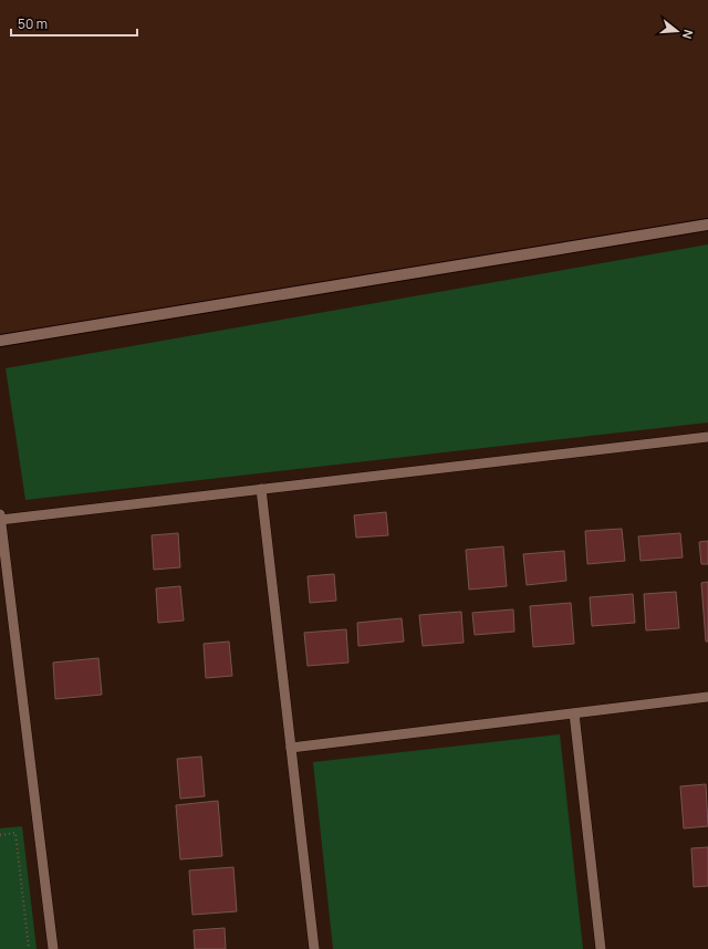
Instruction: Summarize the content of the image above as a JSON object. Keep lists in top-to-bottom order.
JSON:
{
  "scale_bar": "50 m",
  "north": "right"
}
